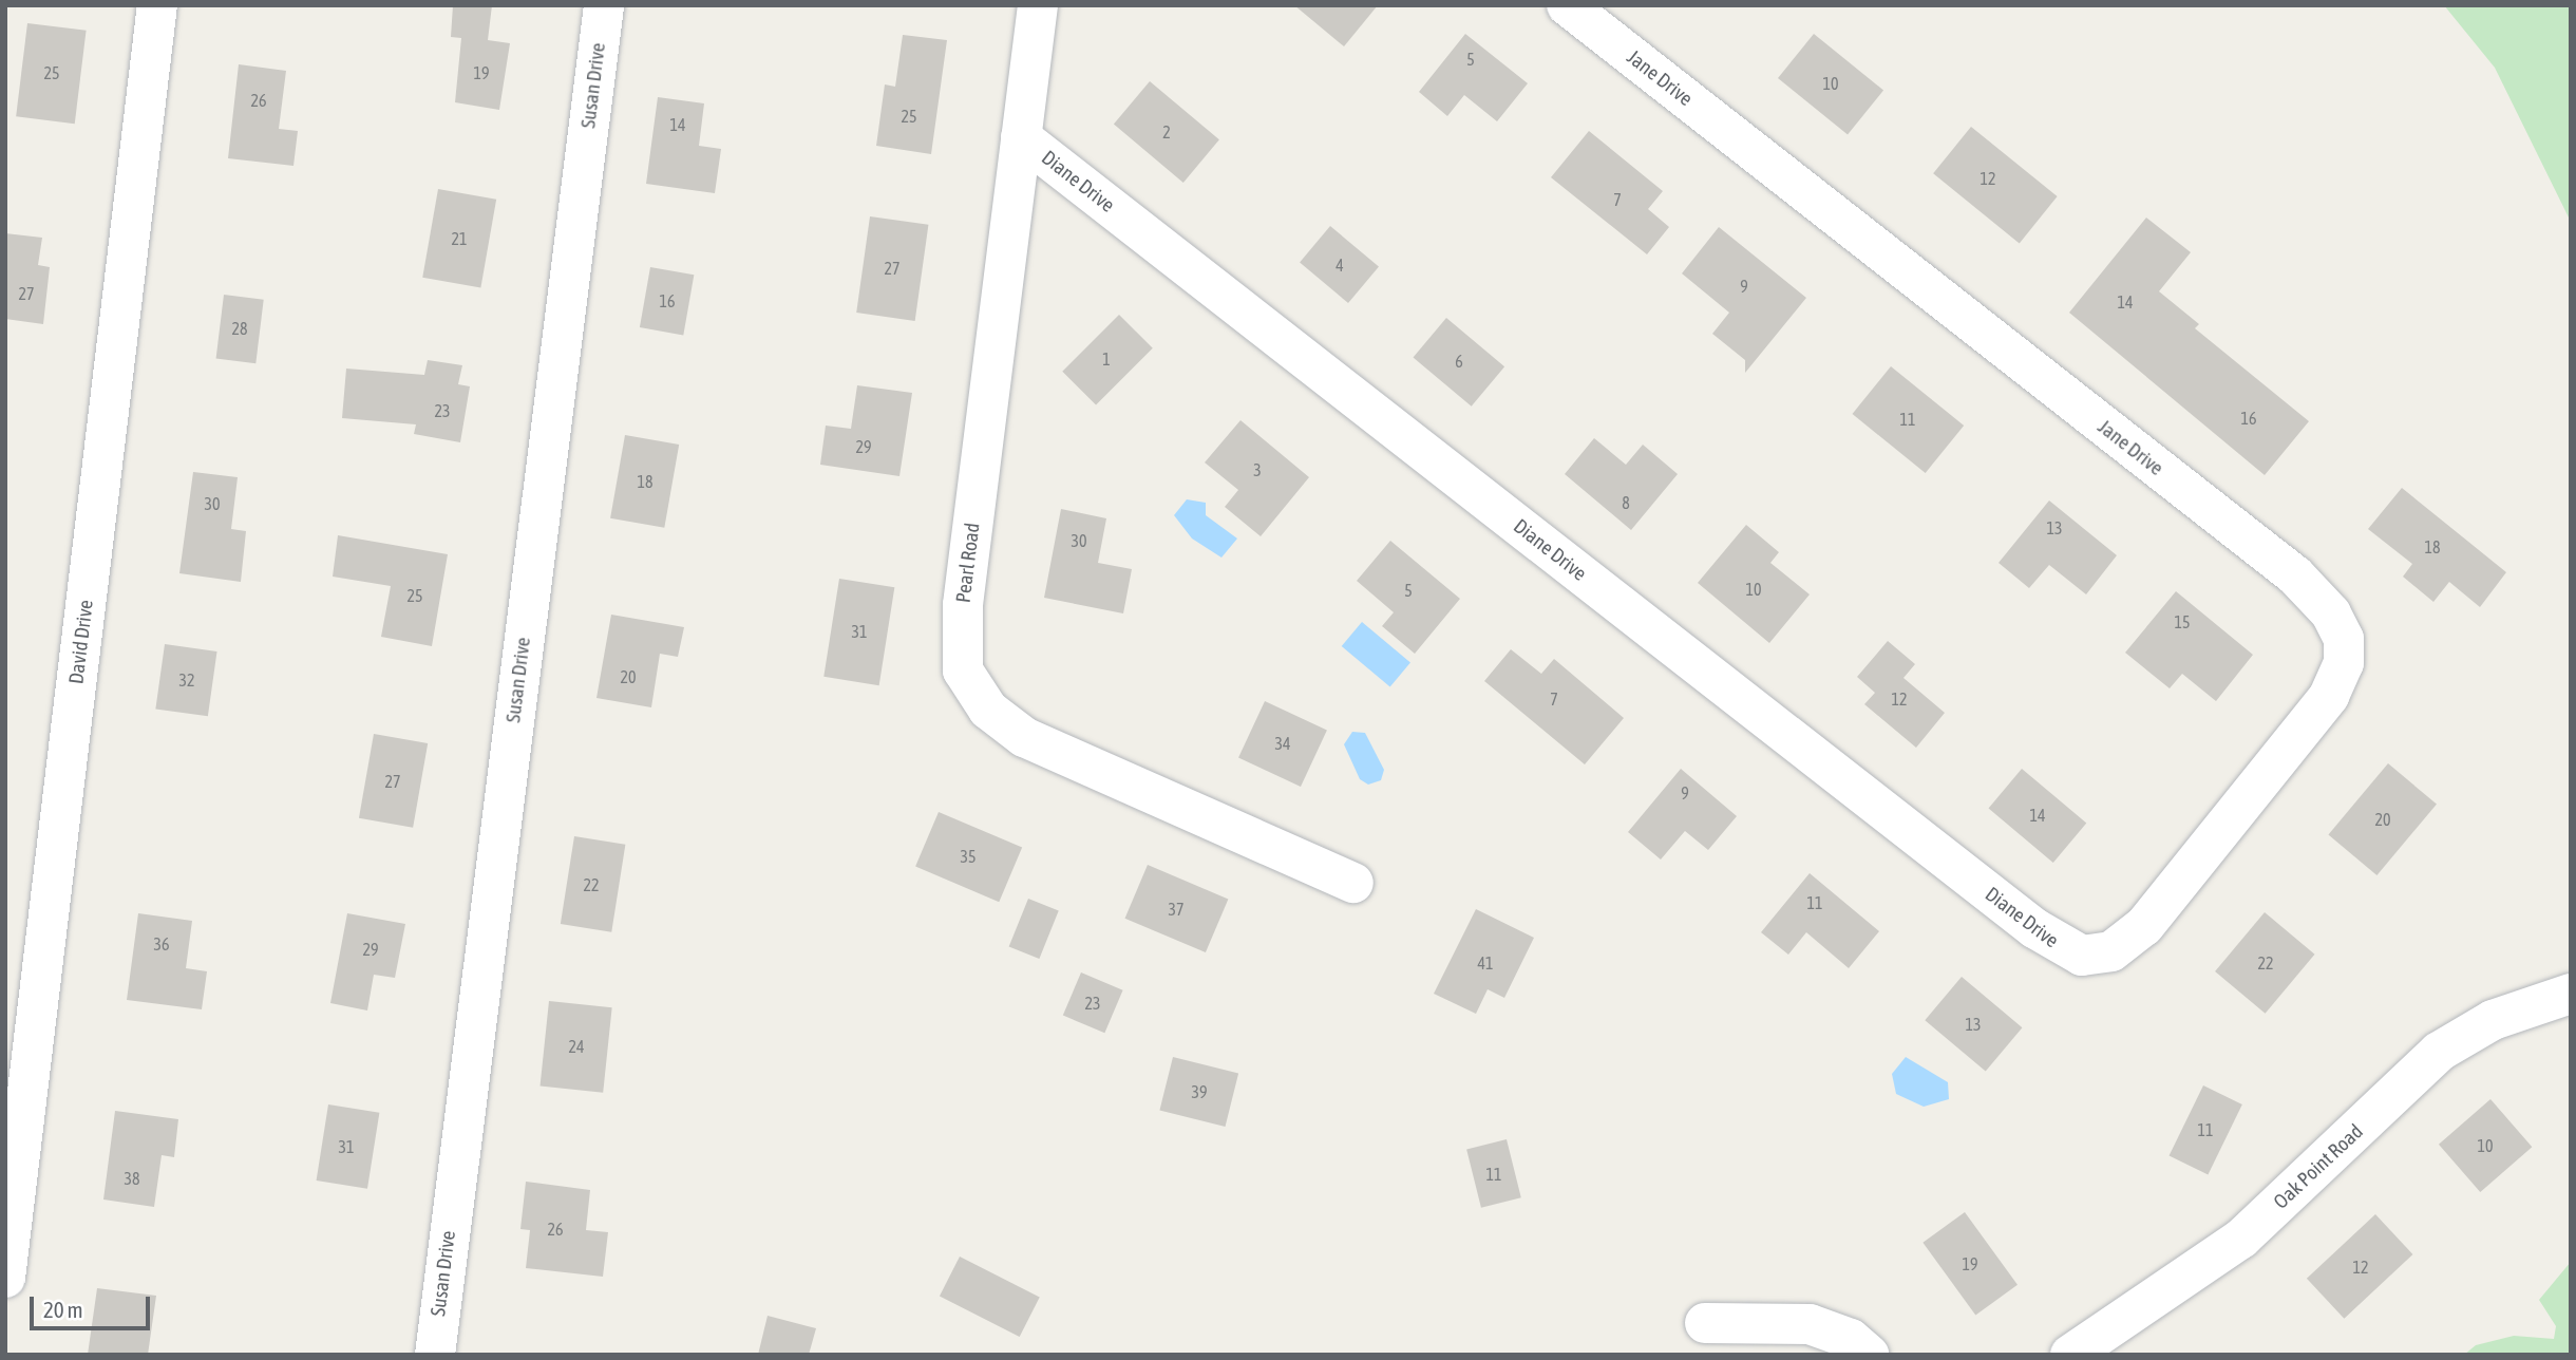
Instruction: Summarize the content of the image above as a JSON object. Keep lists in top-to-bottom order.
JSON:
{
  "streets": {
    "street": [
      "Jane Drive",
      "Susan Drive",
      "Diane Drive",
      "Pearl Road",
      "David Drive",
      "Oak Point Road"
    ]
  },
  "crossings": [
    ["Jane Drive", "Diane Drive"],
    ["Diane Drive", "Pearl Road"]
  ],
  "house_numbers": [
    "5",
    "25",
    "19",
    "10",
    "26",
    "25",
    "14",
    "2",
    "12",
    "7",
    "21",
    "4",
    "27",
    "9",
    "27",
    "16",
    "14",
    "28",
    "1",
    "6",
    "23",
    "16",
    "11",
    "29",
    "3",
    "18",
    "8",
    "30",
    "13",
    "30",
    "18",
    "10",
    "5",
    "25",
    "15",
    "31",
    "20",
    "32",
    "7",
    "12",
    "34",
    "27",
    "9",
    "14",
    "20",
    "35",
    "22",
    "11",
    "37",
    "36",
    "29",
    "41",
    "22",
    "23",
    "13",
    "24",
    "39",
    "11",
    "10",
    "31",
    "11",
    "38",
    "26",
    "19",
    "12"
  ],
  "scale_bar": "20 m"
}
